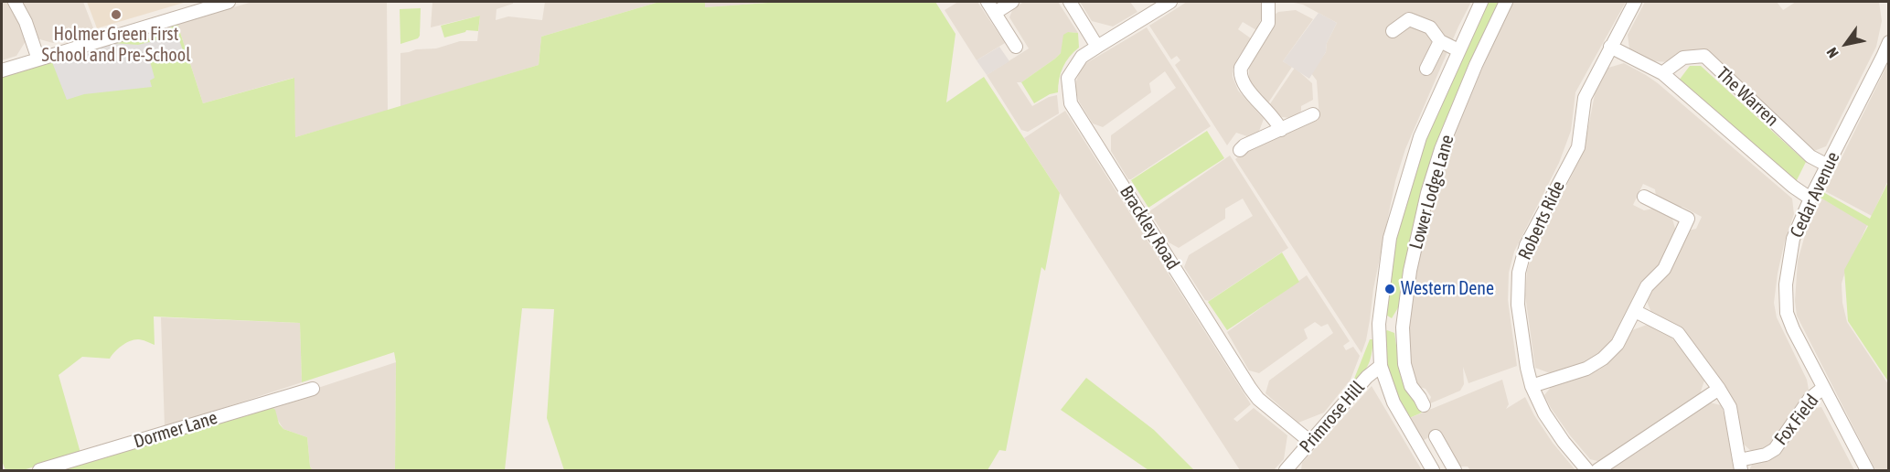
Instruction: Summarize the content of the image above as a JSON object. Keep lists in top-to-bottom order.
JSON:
{
  "streets": {
    "street": [
      "The Warren",
      "Lower Lodge Lane",
      "Cedar Avenue",
      "Roberts Ride",
      "Brackley Road",
      "Primrose Hill",
      "Fox Field",
      "Dormer Lane"
    ]
  },
  "crossings": [
    ["The Warren", "Cedar Avenue"],
    ["The Warren", "Roberts Ride"],
    ["Cedar Avenue", "Fox Field"],
    ["Brackley Road", "Primrose Hill"]
  ],
  "places": ["Holmer Green First School and Pre-School", "Western Dene"],
  "north": "bottom left"
}
